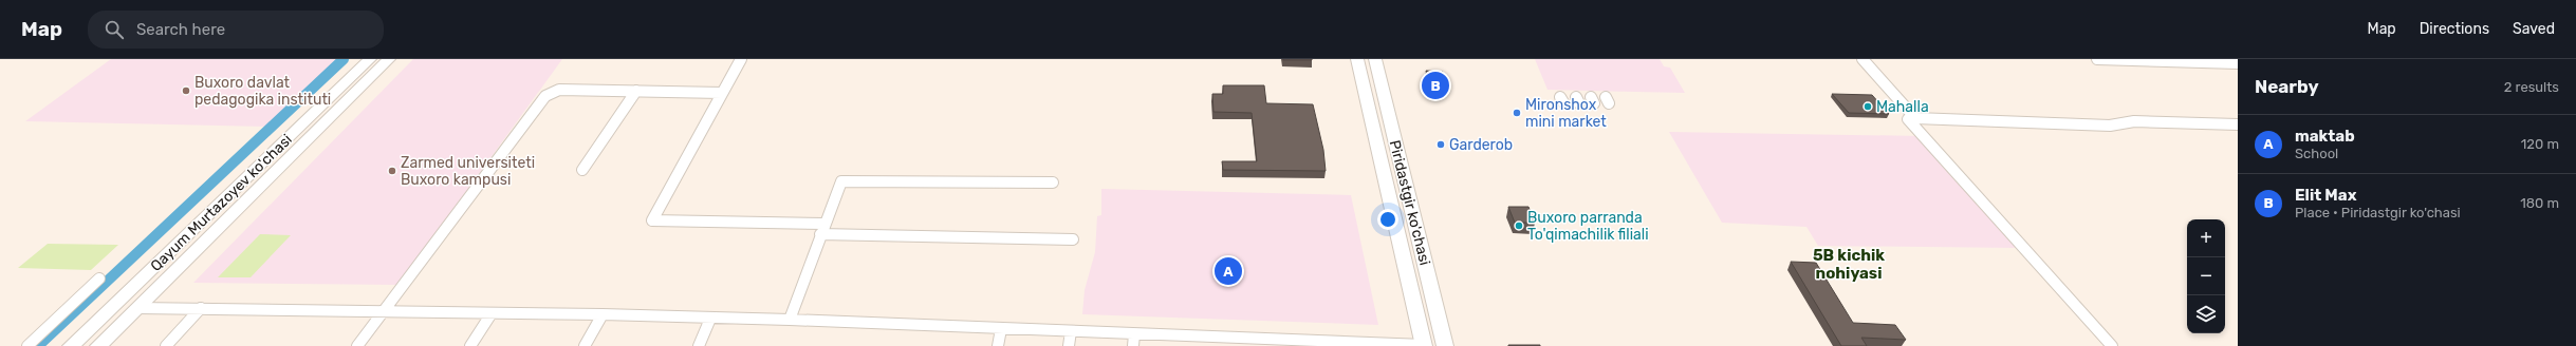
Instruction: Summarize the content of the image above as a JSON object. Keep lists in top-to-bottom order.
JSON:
{
  "streets": {
    "street": ["Qayum Murtazoyev ko'chasi", "Piridastgir ko'chasi"]
  },
  "districts": ["5B kichik nohiyasi"],
  "places": [
    "Buxoro davlat pedagogika instituti",
    "Mahalla",
    "Mironshox mini market",
    "Garderob",
    "Zarmed universiteti Buxoro kampusi",
    "Buxoro parranda To'qimachilik filiali"
  ],
  "page": {
    "header": "Map",
    "search": "Search here",
    "nav": ["Map", "Directions", "Saved"],
    "heading": ["Nearby", "2 results"],
    "pins": ["B", "A"],
    "list": [
      {
        "mark": "A",
        "name": "maktab",
        "note": "School",
        "value": "120 m"
      },
      {
        "mark": "B",
        "name": "Elit Max",
        "note": "Place · Piridastgir ko'chasi",
        "value": "180 m"
      }
    ],
    "map_buttons": ["+", "−"]
  }
}
